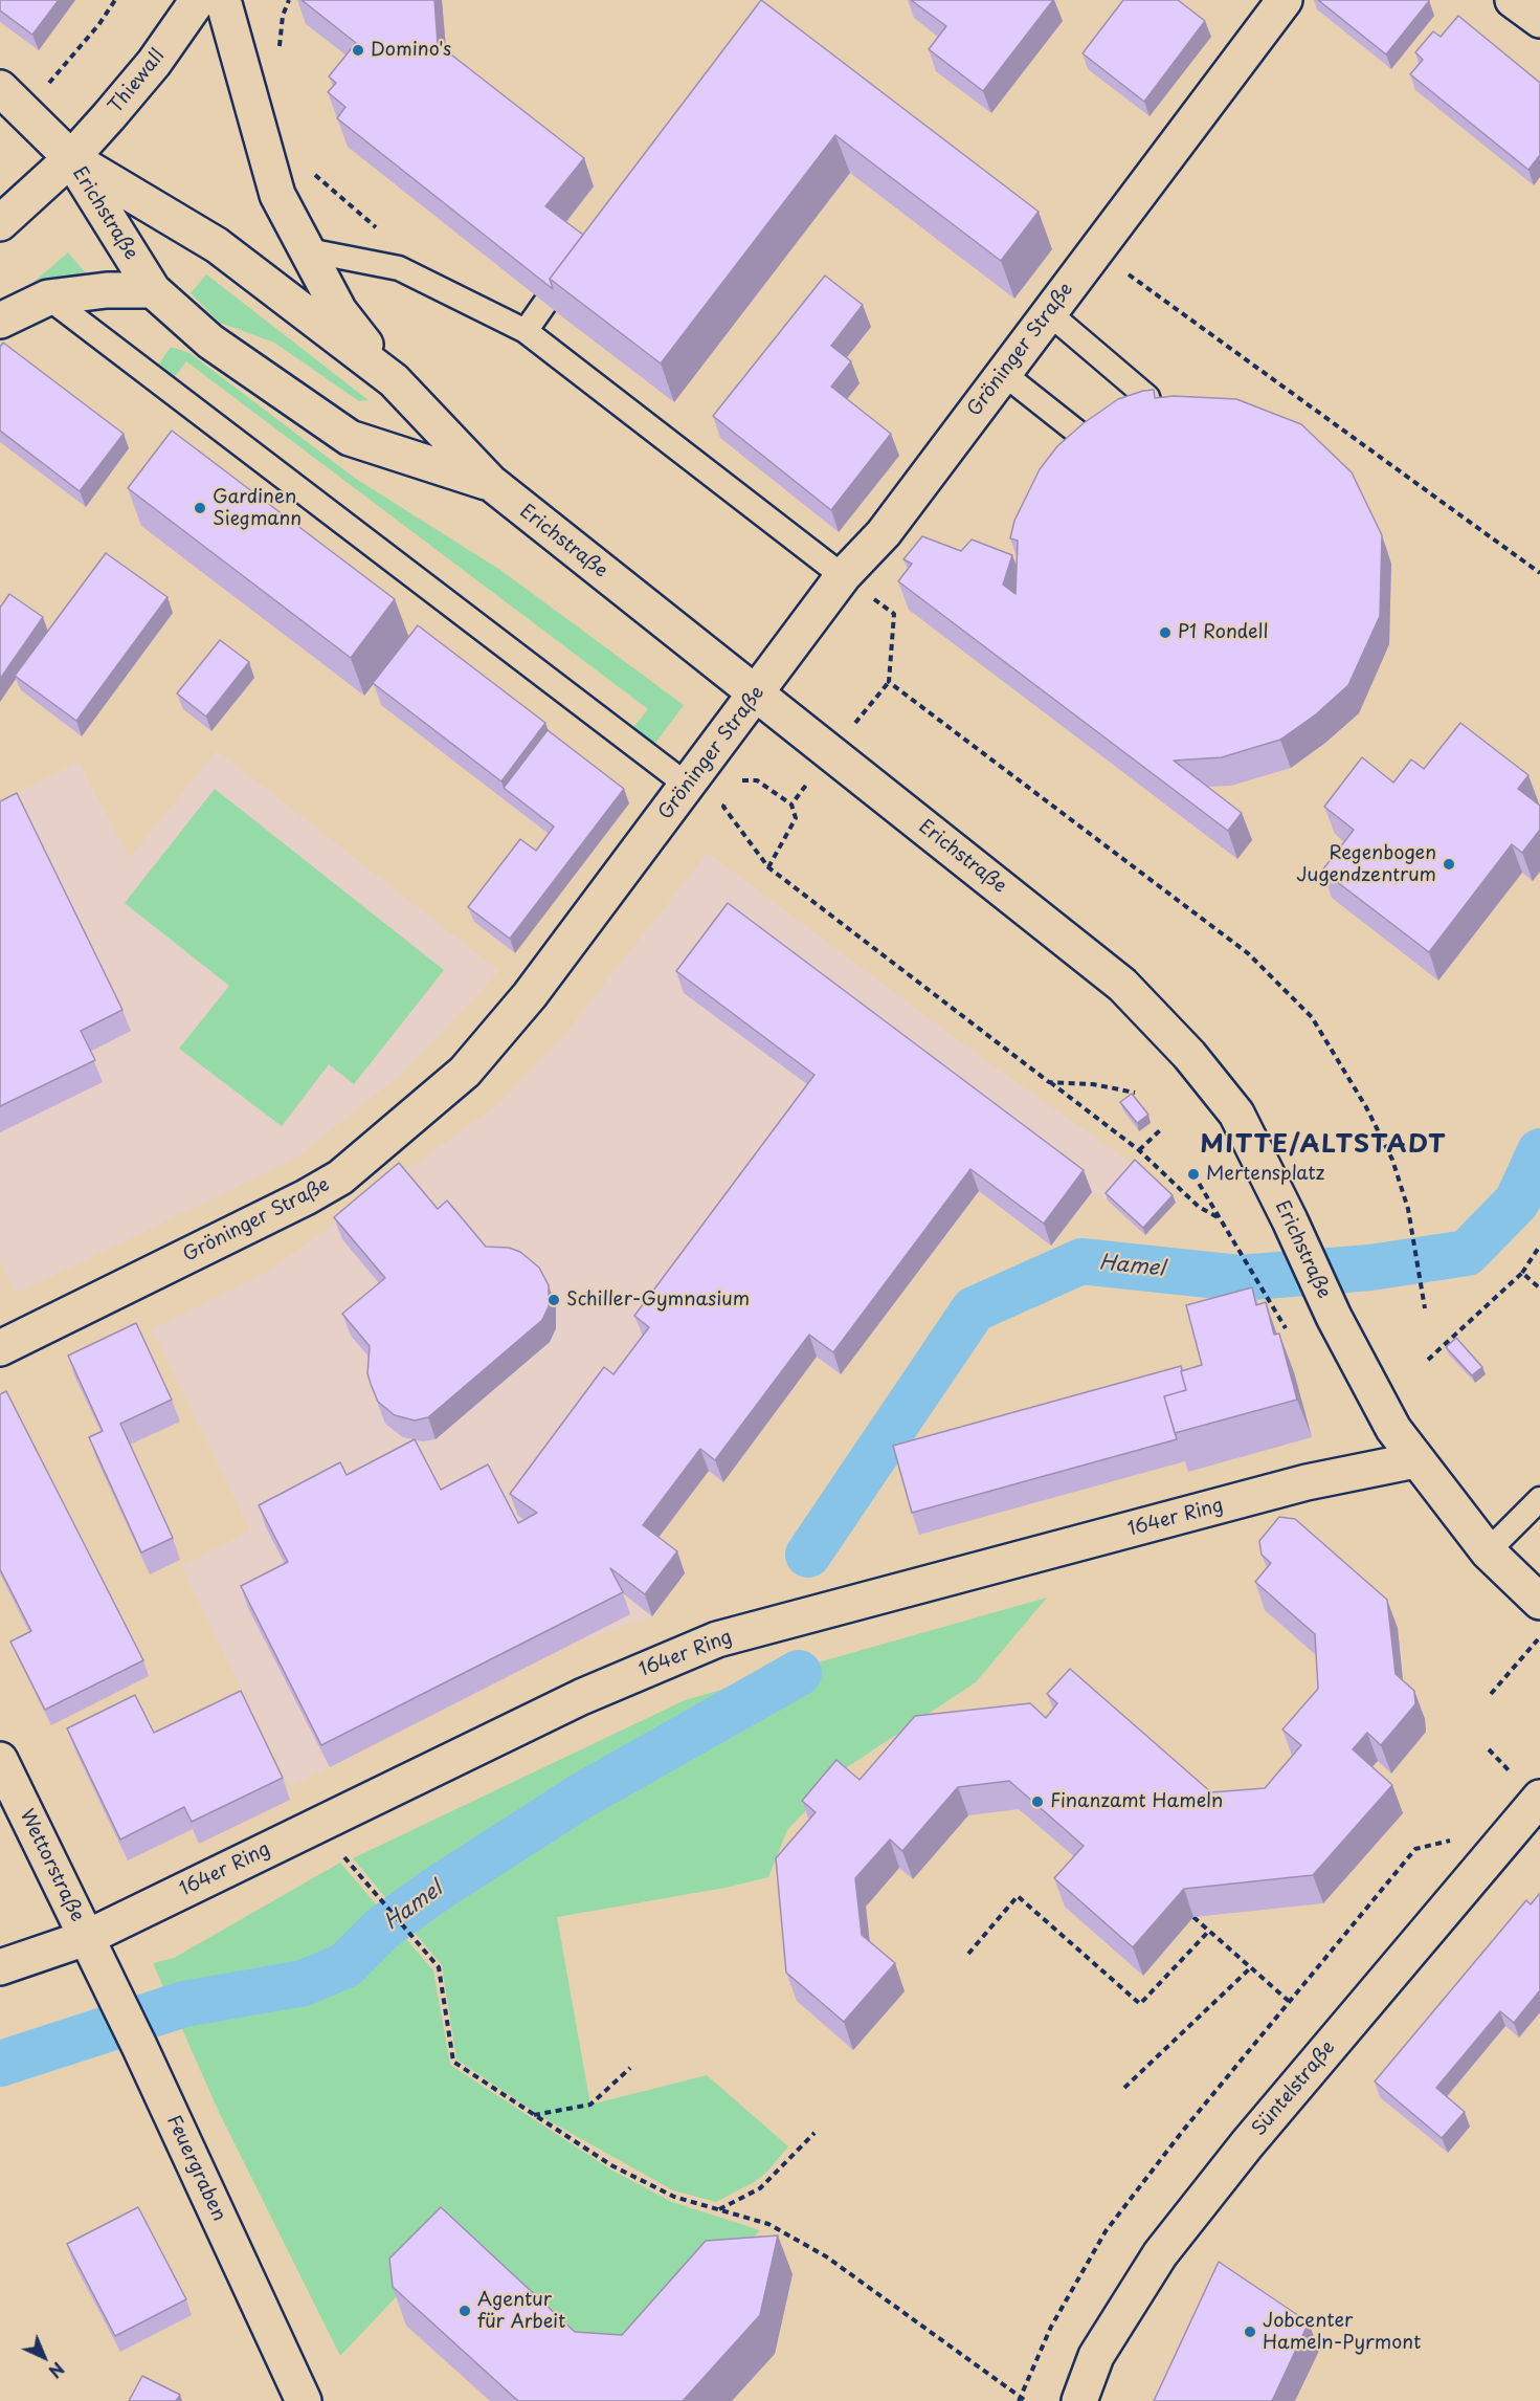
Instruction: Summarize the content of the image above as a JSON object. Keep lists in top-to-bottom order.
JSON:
{
  "streets": {
    "main road": [
      "Thiewall",
      "Erichstraße",
      "Gröninger Straße",
      "164er Ring",
      "Wettorstraße",
      "Süntelstraße",
      "Feuergraben"
    ]
  },
  "crossings": [
    ["Thiewall", "Erichstraße"],
    ["Erichstraße", "Gröninger Straße"],
    ["Erichstraße", "164er Ring"],
    ["164er Ring", "Wettorstraße"],
    ["164er Ring", "Feuergraben"],
    ["Wettorstraße", "Feuergraben"]
  ],
  "districts": ["MITTE/ALTSTADT"],
  "water": ["Hamel"],
  "places": [
    "Domino's",
    "Gardinen Siegmann",
    "P1 Rondell",
    "Regenbogen Jugendzentrum",
    "Mertensplatz",
    "Schiller-Gymnasium",
    "Finanzamt Hameln",
    "Agentur für Arbeit",
    "Jobcenter Hameln-Pyrmont"
  ],
  "north": "bottom right"
}
